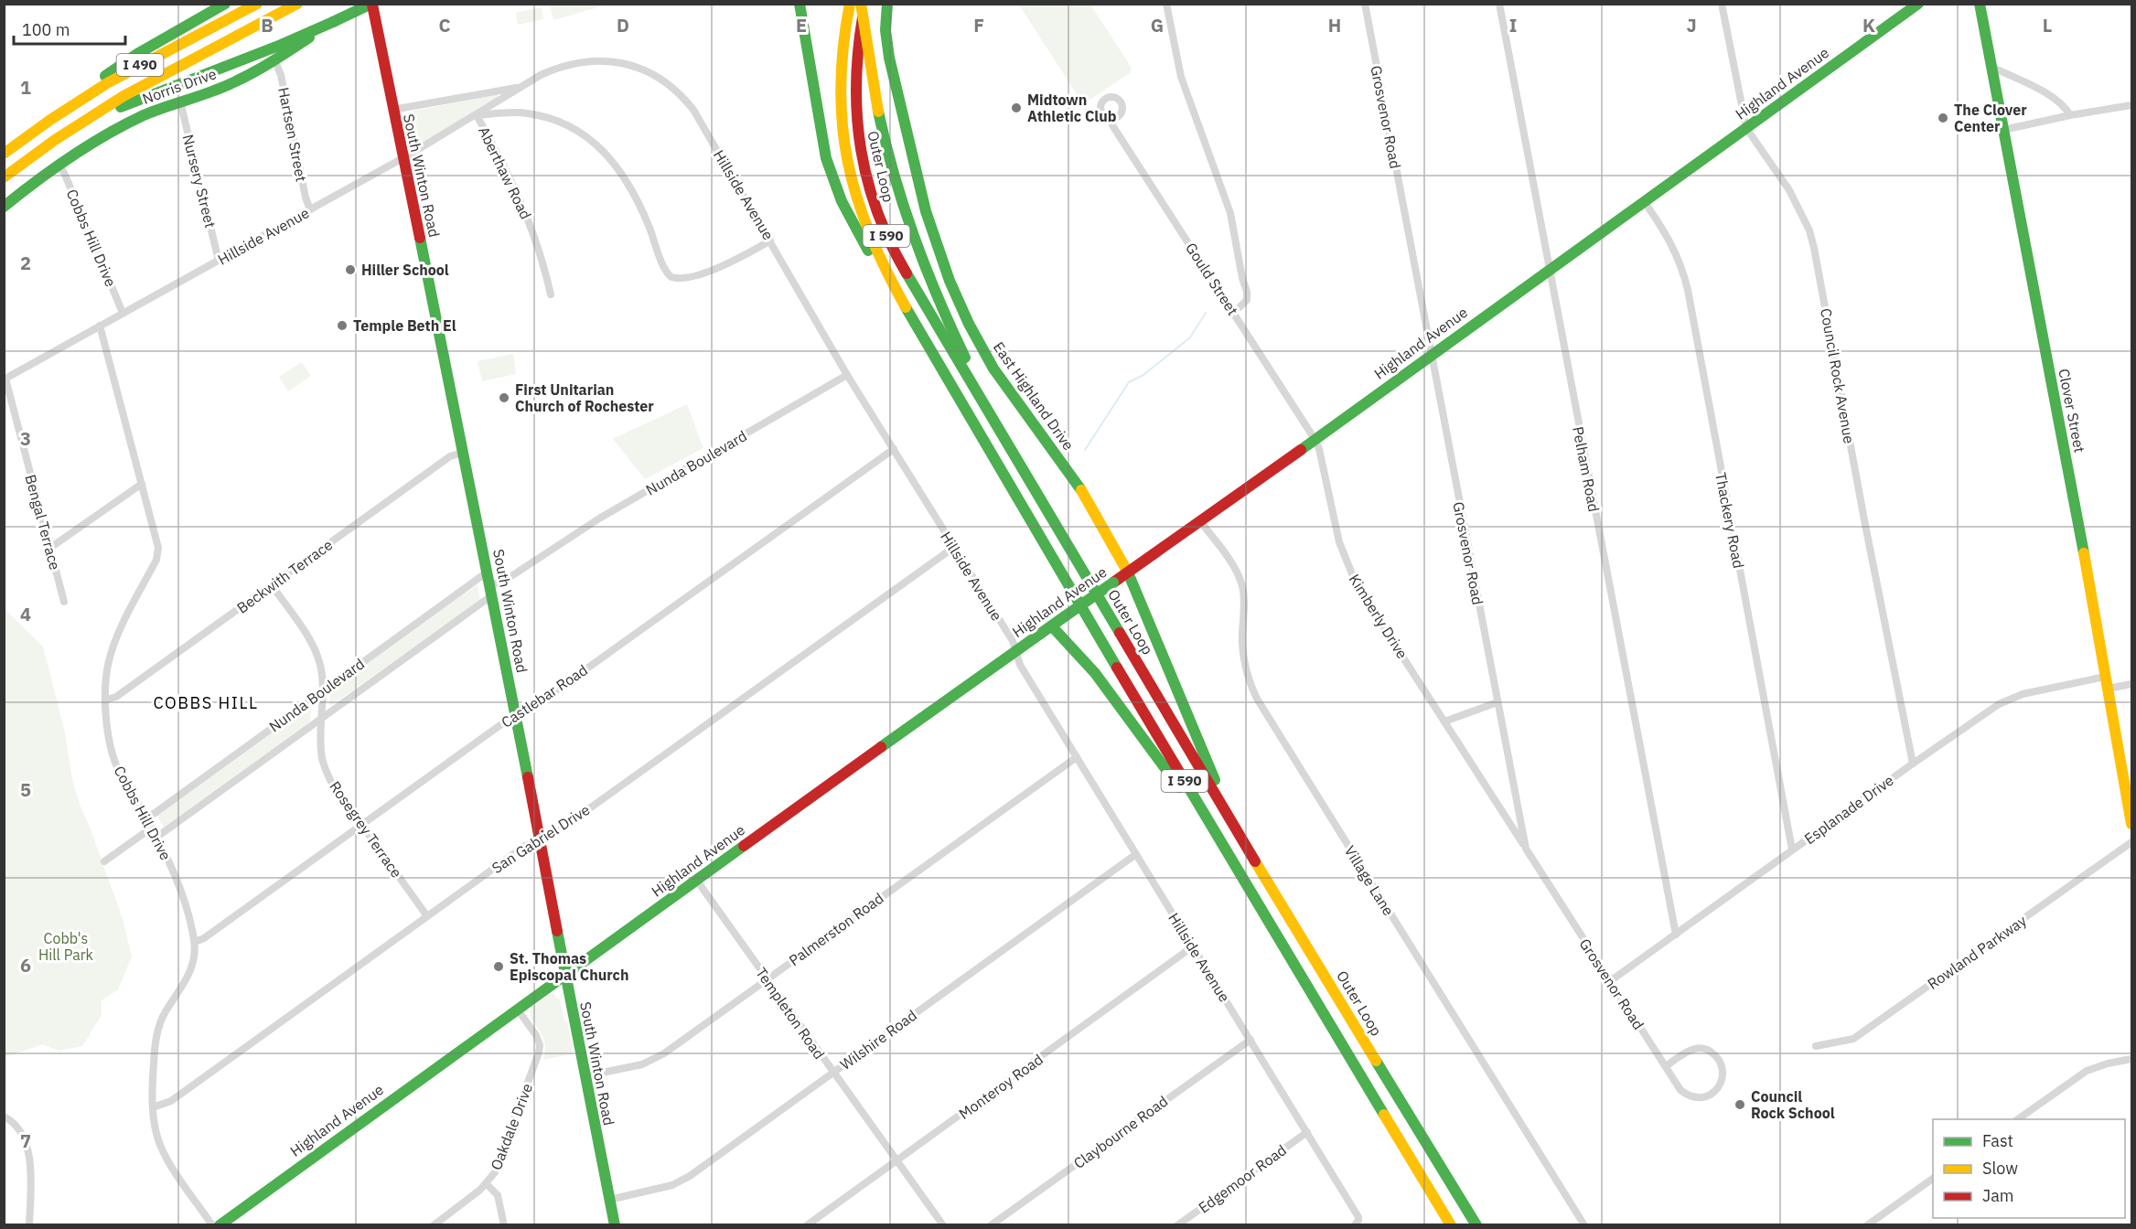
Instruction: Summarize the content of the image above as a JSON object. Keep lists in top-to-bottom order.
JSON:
{
  "streets": {
    "main road": [
      "I 490",
      "Highland Avenue",
      "Norris Drive",
      "Outer Loop",
      "South Winton Road",
      "I 590",
      "East Highland Drive",
      "Clover Street"
    ],
    "street": [
      "Grosvenor Road",
      "Hartsen Street",
      "Aberthaw Road",
      "Nursery Street",
      "Hillside Avenue",
      "Cobbs Hill Drive",
      "Gould Street",
      "Council Rock Avenue",
      "Nunda Boulevard",
      "Pelham Road",
      "Thackery Road",
      "Bengal Terrace",
      "Beckwith Terrace",
      "Kimberly Drive",
      "Castlebar Road",
      "Esplanade Drive",
      "Rosegrey Terrace",
      "San Gabriel Drive",
      "Village Lane",
      "Palmerston Road",
      "Rowland Parkway",
      "Templeton Road",
      "Wilshire Road",
      "Monteroy Road",
      "Oakdale Drive",
      "Claybourne Road",
      "Edgemoor Road"
    ]
  },
  "crossings": [
    ["Highland Avenue", "Grosvenor Road"],
    ["Highland Avenue", "South Winton Road"],
    ["Highland Avenue", "Hillside Avenue"],
    ["Highland Avenue", "Gould Street"],
    ["Highland Avenue", "Council Rock Avenue"],
    ["Highland Avenue", "East Highland Drive"],
    ["Highland Avenue", "Pelham Road"],
    ["Highland Avenue", "Thackery Road"],
    ["Highland Avenue", "Kimberly Drive"],
    ["Highland Avenue", "Village Lane"],
    ["Highland Avenue", "Templeton Road"],
    ["Highland Avenue", "Oakdale Drive"],
    ["Norris Drive", "Hartsen Street"],
    ["Norris Drive", "South Winton Road"],
    ["Norris Drive", "Nursery Street"],
    ["Norris Drive", "Cobbs Hill Drive"],
    ["Grosvenor Road", "Kimberly Drive"],
    ["Grosvenor Road", "Esplanade Drive"],
    ["Hartsen Street", "Hillside Avenue"],
    ["Outer Loop", "East Highland Drive"],
    ["Aberthaw Road", "Hillside Avenue"],
    ["South Winton Road", "Hillside Avenue"],
    ["South Winton Road", "Nunda Boulevard"],
    ["South Winton Road", "Beckwith Terrace"],
    ["South Winton Road", "Castlebar Road"],
    ["South Winton Road", "San Gabriel Drive"],
    ["South Winton Road", "Palmerston Road"],
    ["South Winton Road", "Wilshire Road"],
    ["Nursery Street", "Hillside Avenue"],
    ["Hillside Avenue", "Cobbs Hill Drive"],
    ["Hillside Avenue", "Nunda Boulevard"],
    ["Hillside Avenue", "Bengal Terrace"],
    ["Hillside Avenue", "Castlebar Road"],
    ["Hillside Avenue", "San Gabriel Drive"],
    ["Hillside Avenue", "Palmerston Road"],
    ["Hillside Avenue", "Wilshire Road"],
    ["Hillside Avenue", "Monteroy Road"],
    ["Hillside Avenue", "Claybourne Road"],
    ["Hillside Avenue", "Edgemoor Road"],
    ["Cobbs Hill Drive", "Nunda Boulevard"],
    ["Cobbs Hill Drive", "Beckwith Terrace"],
    ["Cobbs Hill Drive", "Castlebar Road"],
    ["Cobbs Hill Drive", "San Gabriel Drive"],
    ["Gould Street", "Kimberly Drive"],
    ["Council Rock Avenue", "Esplanade Drive"],
    ["Clover Street", "Esplanade Drive"],
    ["Nunda Boulevard", "Rosegrey Terrace"],
    ["Pelham Road", "Esplanade Drive"],
    ["Thackery Road", "Esplanade Drive"],
    ["Beckwith Terrace", "Rosegrey Terrace"],
    ["Castlebar Road", "Rosegrey Terrace"],
    ["Rosegrey Terrace", "San Gabriel Drive"],
    ["Palmerston Road", "Templeton Road"],
    ["Templeton Road", "Wilshire Road"],
    ["Templeton Road", "Monteroy Road"]
  ],
  "districts": ["COBBS HILL"],
  "parks": ["Cobb's Hill Park"],
  "places": [
    "Midtown Athletic Club",
    "The Clover Center",
    "Hiller School",
    "Temple Beth El",
    "First Unitarian Church of Rochester",
    "St. Thomas Episcopal Church",
    "Council Rock School"
  ],
  "legend": ["Fast", "Slow", "Jam"],
  "scale_bar": "100 m",
  "grid": {
    "columns": [
      "B",
      "C",
      "D",
      "E",
      "F",
      "G",
      "H",
      "I",
      "J",
      "K",
      "L"
    ],
    "rows": [
      "1",
      "2",
      "3",
      "4",
      "5",
      "6",
      "7"
    ]
  }
}
